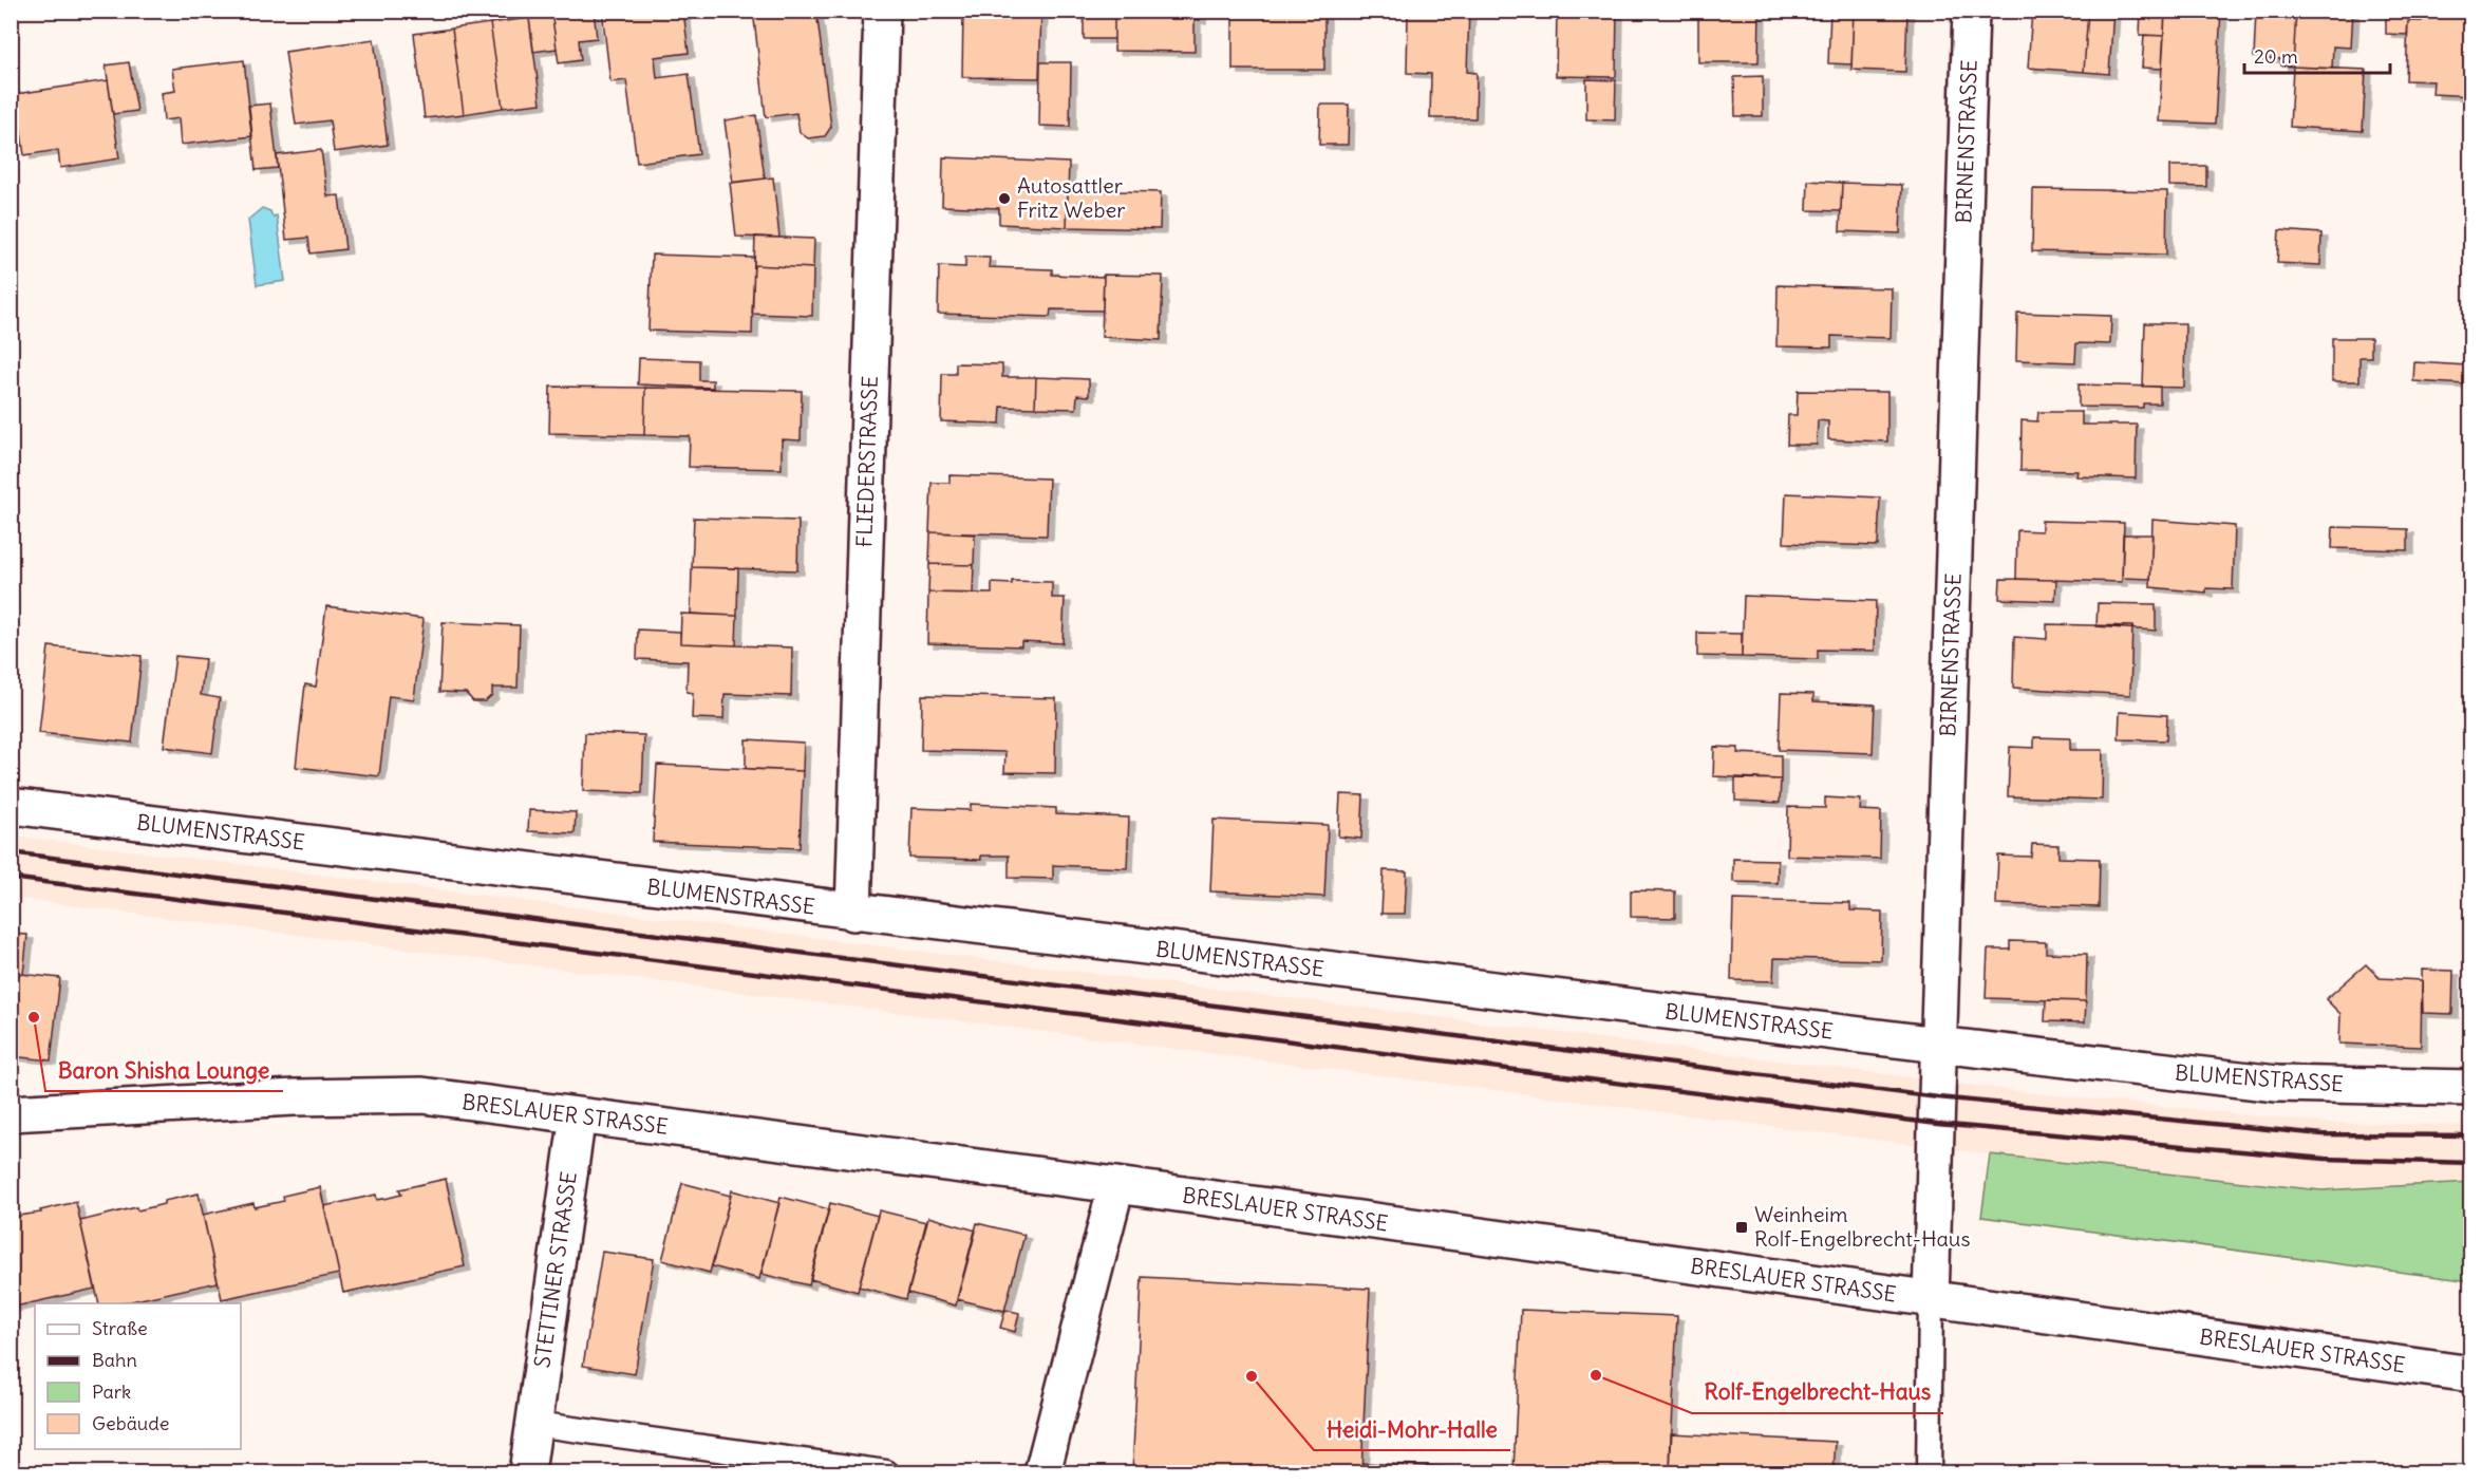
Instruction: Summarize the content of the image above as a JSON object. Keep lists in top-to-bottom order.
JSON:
{
  "streets": {
    "street": [
      "BIRNENSTRASSE",
      "FLIEDERSTRASSE",
      "BLUMENSTRASSE",
      "BRESLAUER STRASSE",
      "STETTINER STRASSE"
    ]
  },
  "crossings": [
    ["BIRNENSTRASSE", "BLUMENSTRASSE"],
    ["BIRNENSTRASSE", "BRESLAUER STRASSE"],
    ["FLIEDERSTRASSE", "BLUMENSTRASSE"],
    ["BRESLAUER STRASSE", "STETTINER STRASSE"]
  ],
  "places": {
    "other": [
      "Autosattler Fritz Weber",
      "Baron Shisha Lounge",
      "Rolf-Engelbrecht-Haus",
      "Heidi-Mohr-Halle"
    ],
    "transit": ["Weinheim Rolf-Engelbrecht-Haus"]
  },
  "legend": [
    "Straße",
    "Bahn",
    "Park",
    "Gebäude"
  ],
  "scale_bar": "20 m"
}
